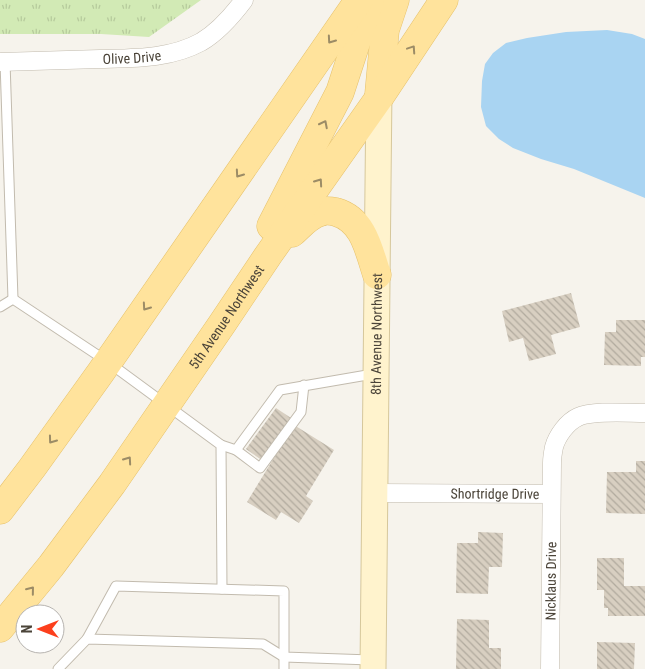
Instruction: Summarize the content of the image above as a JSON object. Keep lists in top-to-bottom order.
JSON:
{
  "streets": {
    "main road": ["5th Avenue Northwest", "8th Avenue Northwest"],
    "street": ["Olive Drive", "Shortridge Drive", "Nicklaus Drive"]
  },
  "crossings": [
    ["5th Avenue Northwest", "8th Avenue Northwest"],
    ["8th Avenue Northwest", "Shortridge Drive"],
    ["Shortridge Drive", "Nicklaus Drive"]
  ],
  "north": "left"
}
